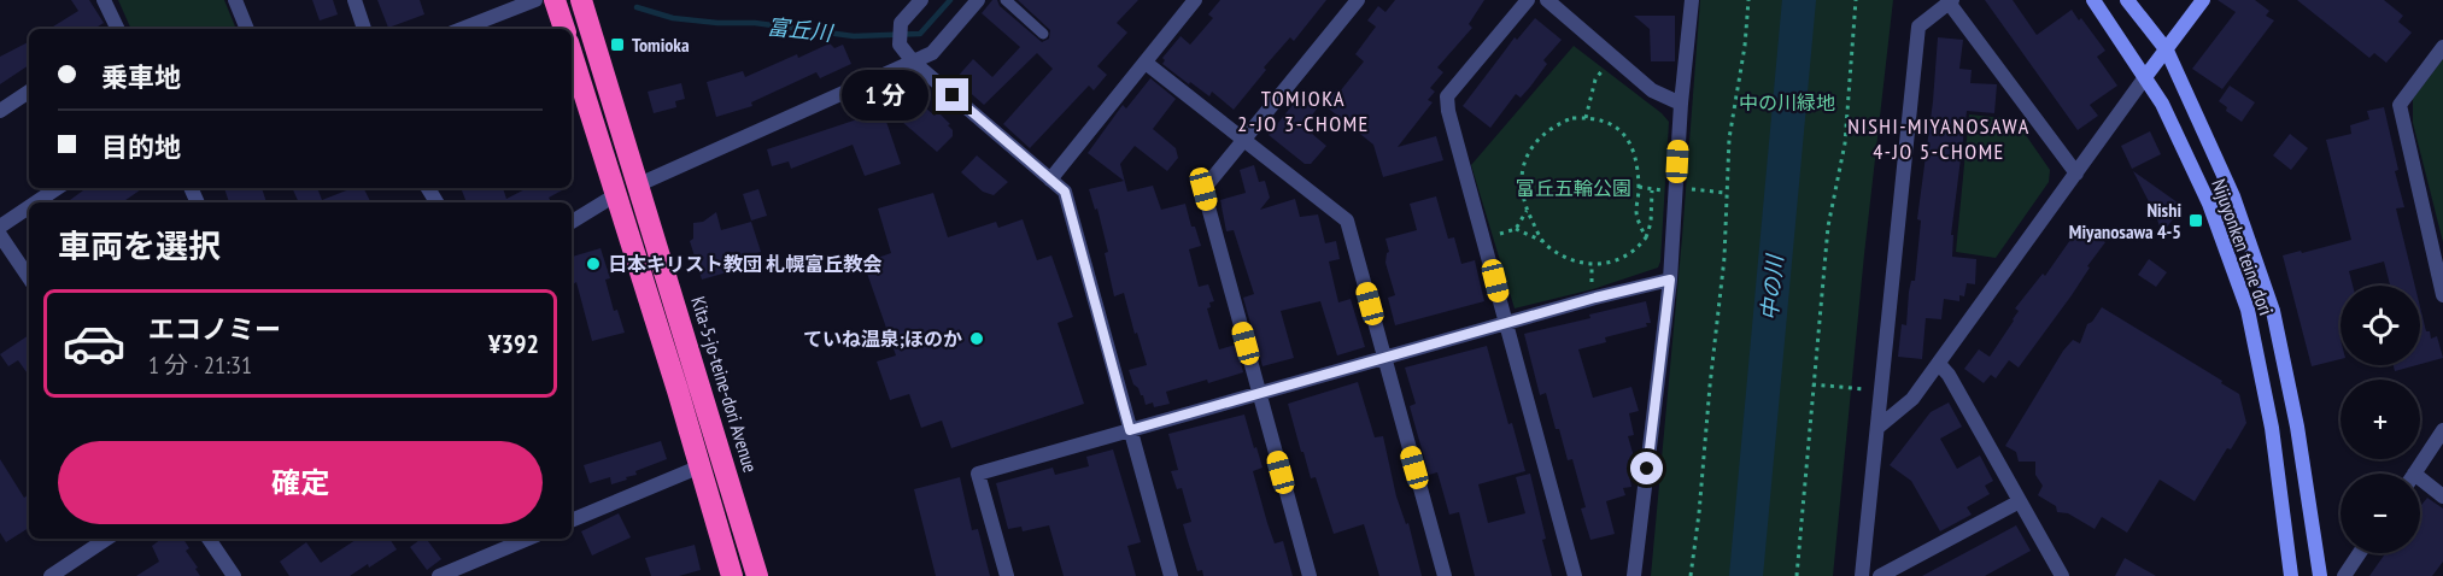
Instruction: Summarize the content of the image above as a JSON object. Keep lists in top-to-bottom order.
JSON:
{
  "streets": {
    "highway": ["Kita-5-jo-teine-dori Avenue"],
    "street": ["Nijuyonken teine dori"]
  },
  "districts": ["TOMIOKA 2-JO 3-CHOME", "NISHI-MIYANOSAWA 4-JO 5-CHOME"],
  "water": ["富丘川", "中の川"],
  "parks": ["中の川緑地", "富丘五輪公園"],
  "places": {
    "transit": ["Tomioka", "Nishi Miyanosawa 4-5"],
    "other": ["日本キリスト教団 札幌富丘教会", "ていね温泉;ほのか"]
  },
  "page": {
    "banner": ["乗車地", "目的地"],
    "bubble": "1 分",
    "heading": "車両を選択",
    "map_buttons": ["+", "−"],
    "list": [
      {
        "name": "エコノミー",
        "note": "1 分 · 21:31",
        "value": "¥392"
      }
    ],
    "buttons": "確定"
  }
}
